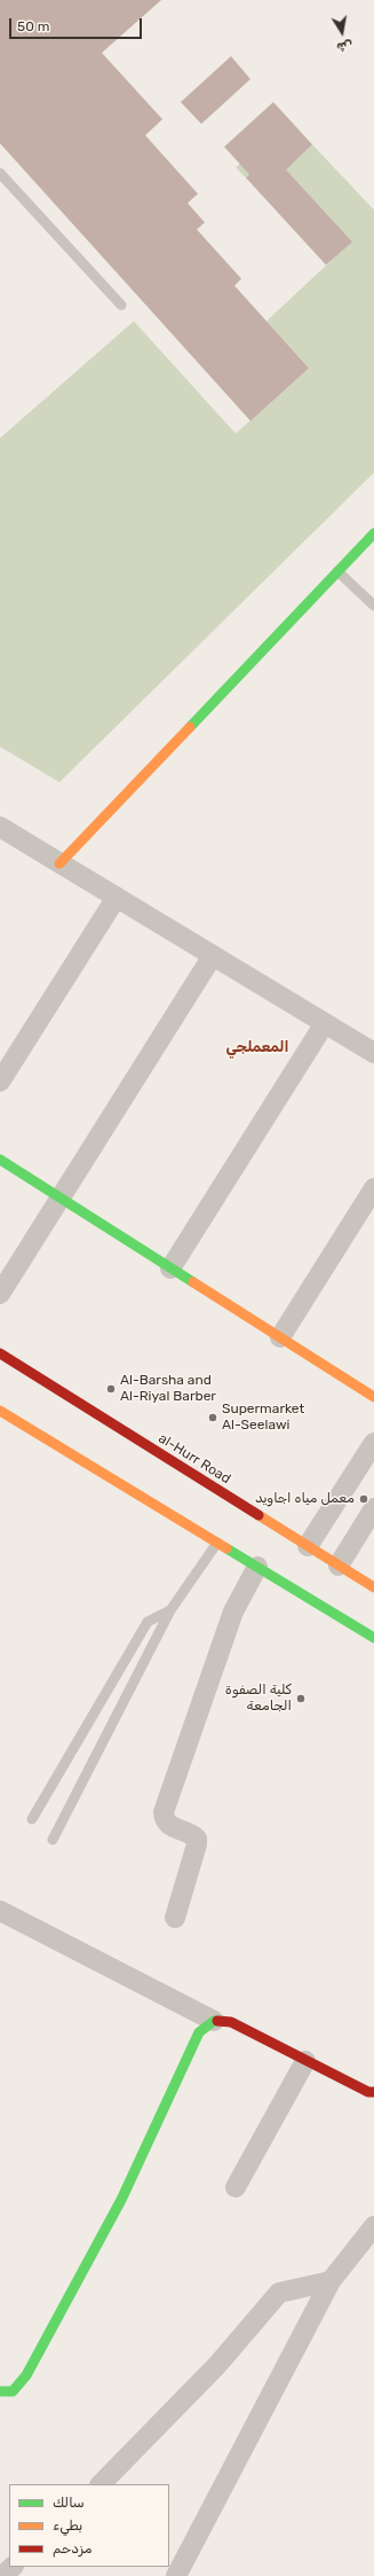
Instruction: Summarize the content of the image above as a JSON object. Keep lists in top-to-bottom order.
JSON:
{
  "streets": {
    "street": ["al-Hurr Road"]
  },
  "districts": ["المعملجي"],
  "places": [
    "Al-Barsha and Al-Riyal Barber",
    "Supermarket Al-Seelawi",
    "معمل مياه اجاويد",
    "كلية الصفوة الجامعة"
  ],
  "legend": ["سالك", "بطيء", "مزدحم"],
  "scale_bar": "50 m",
  "north": "bottom"
}
